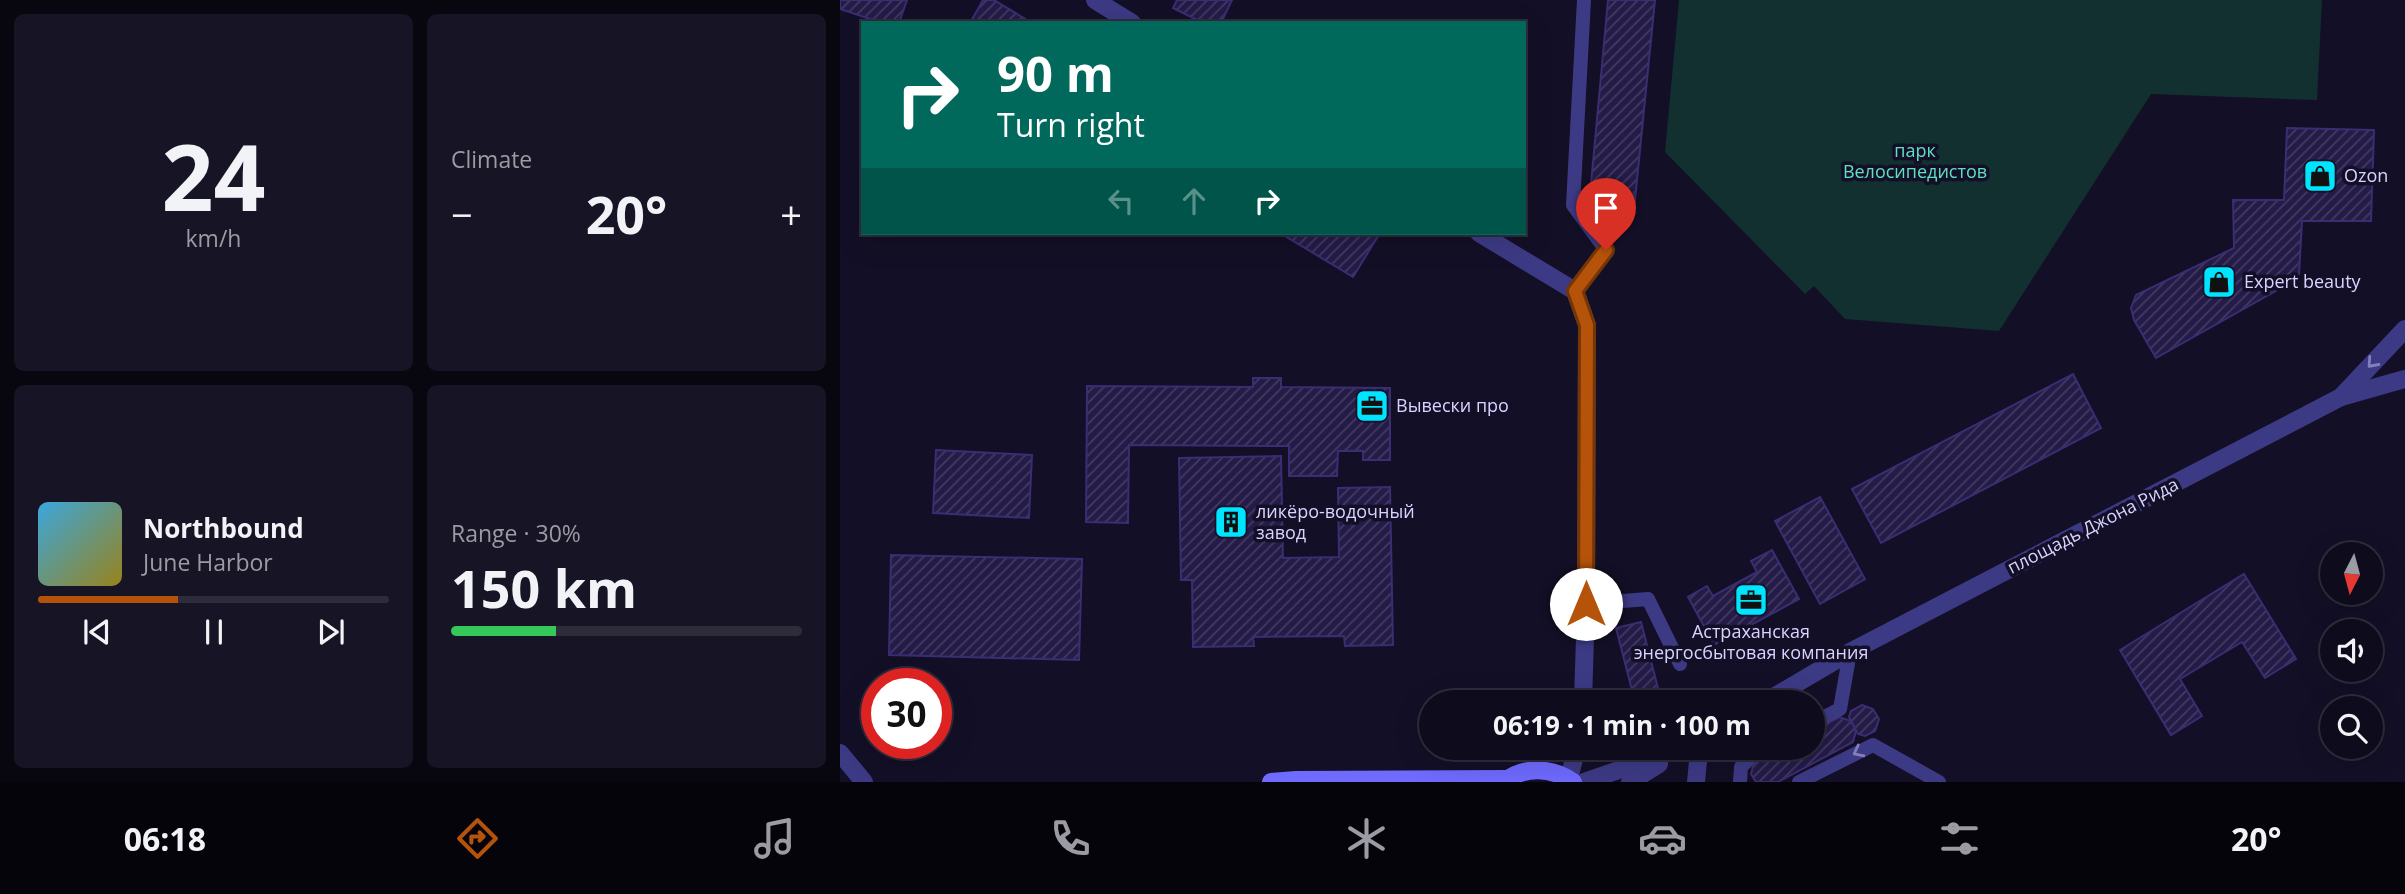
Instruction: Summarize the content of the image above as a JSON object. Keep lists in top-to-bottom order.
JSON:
{
  "streets": {
    "street": ["площадь Джона Рида"]
  },
  "parks": ["парк Велосипедистов"],
  "places": {
    "shop": ["Ozon", "Expert beauty"],
    "office": ["Вывески про", "Астраханская энергосбытовая компания"],
    "building": ["ликёро-водочный завод"]
  },
  "north": "bottom",
  "page": {
    "tile": [
      ["24", "km/h"],
      "Climate",
      ["Range · 30%", "150 km"]
    ],
    "turn": ["90 m", "Turn right"],
    "heat": ["−", "20°", "+"],
    "song": ["Northbound", "June Harbor"],
    "limit": "30",
    "trip": "06:19 · 1 min · 100 m",
    "tabs": ["06:18", "20°"]
  }
}
